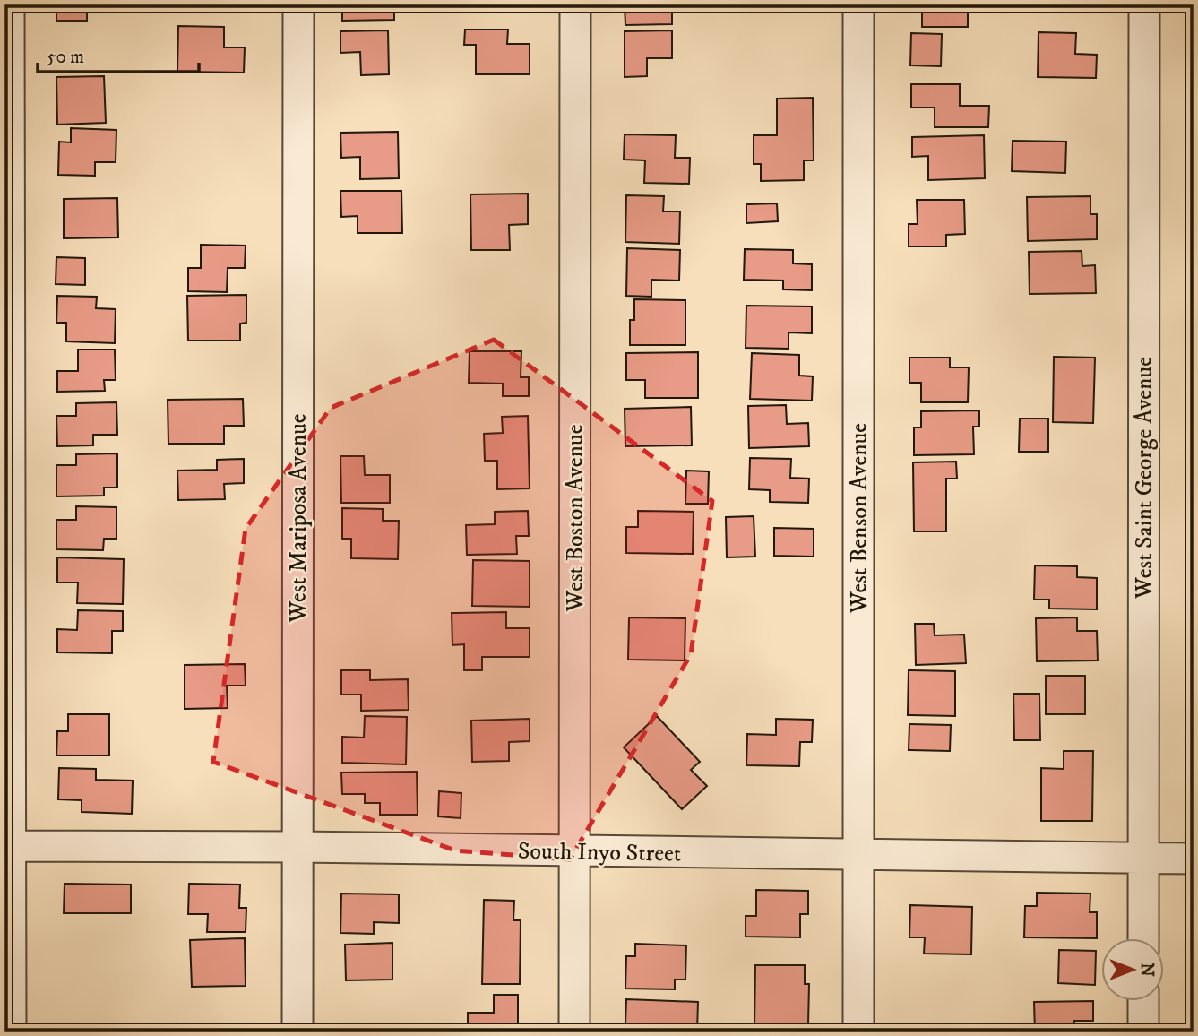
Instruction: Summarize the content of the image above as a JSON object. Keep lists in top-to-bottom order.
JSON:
{
  "streets": {
    "street": [
      "West Saint George Avenue",
      "West Mariposa Avenue",
      "West Boston Avenue",
      "West Benson Avenue",
      "South Inyo Street"
    ]
  },
  "crossings": [
    ["West Saint George Avenue", "South Inyo Street"],
    ["West Mariposa Avenue", "South Inyo Street"],
    ["West Boston Avenue", "South Inyo Street"],
    ["West Benson Avenue", "South Inyo Street"]
  ],
  "scale_bar": "50 m",
  "north": "right"
}
